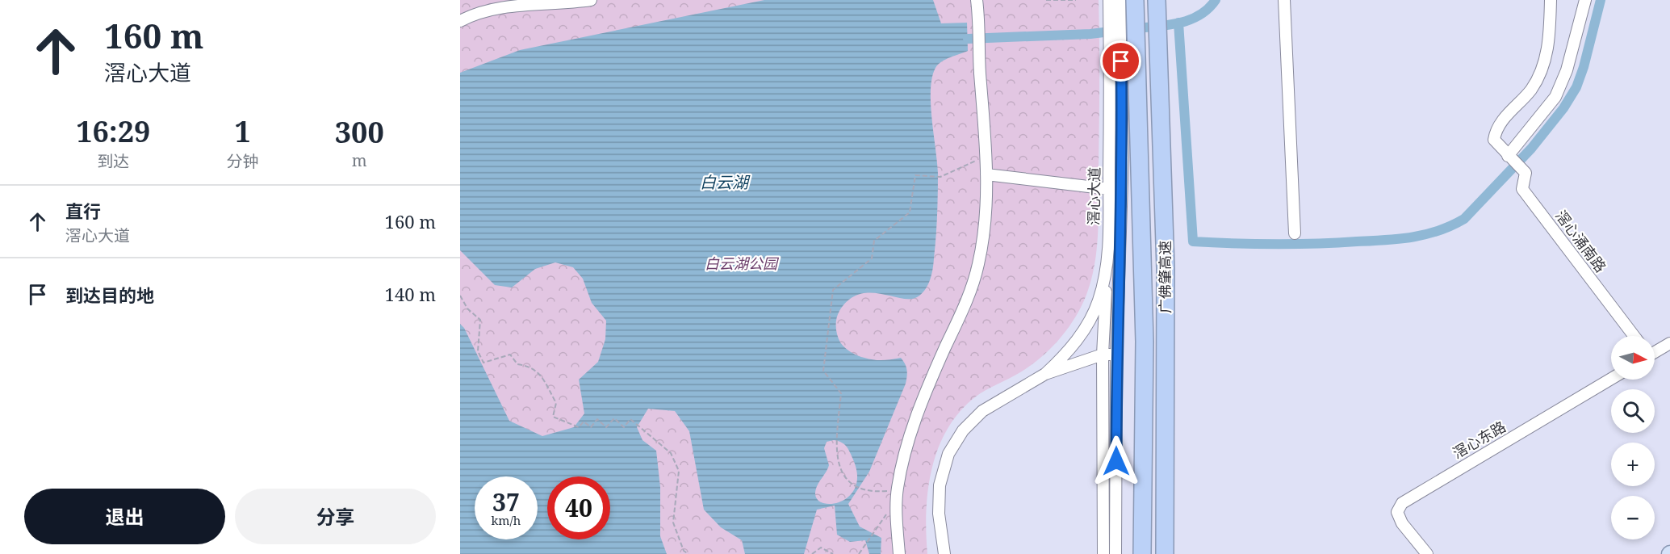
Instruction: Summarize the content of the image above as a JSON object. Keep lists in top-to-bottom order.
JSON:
{
  "streets": {
    "highway": ["广佛肇高速"],
    "street": ["滘心大道", "滘心涌南路", "滘心东路"]
  },
  "water": ["白云湖"],
  "parks": ["白云湖公园"],
  "north": "right",
  "page": {
    "turn": ["160 m", "滘心大道"],
    "eta": [
      "16:29",
      "到达",
      "1",
      "分钟",
      "300",
      "m"
    ],
    "list": [
      {
        "name": "直行",
        "note": "滘心大道",
        "value": "160 m"
      },
      {
        "name": "到达目的地",
        "value": "140 m"
      }
    ],
    "map_buttons": ["+", "−"],
    "speed": "37 km/h",
    "limit": "40",
    "buttons": ["退出", "分享"]
  }
}
